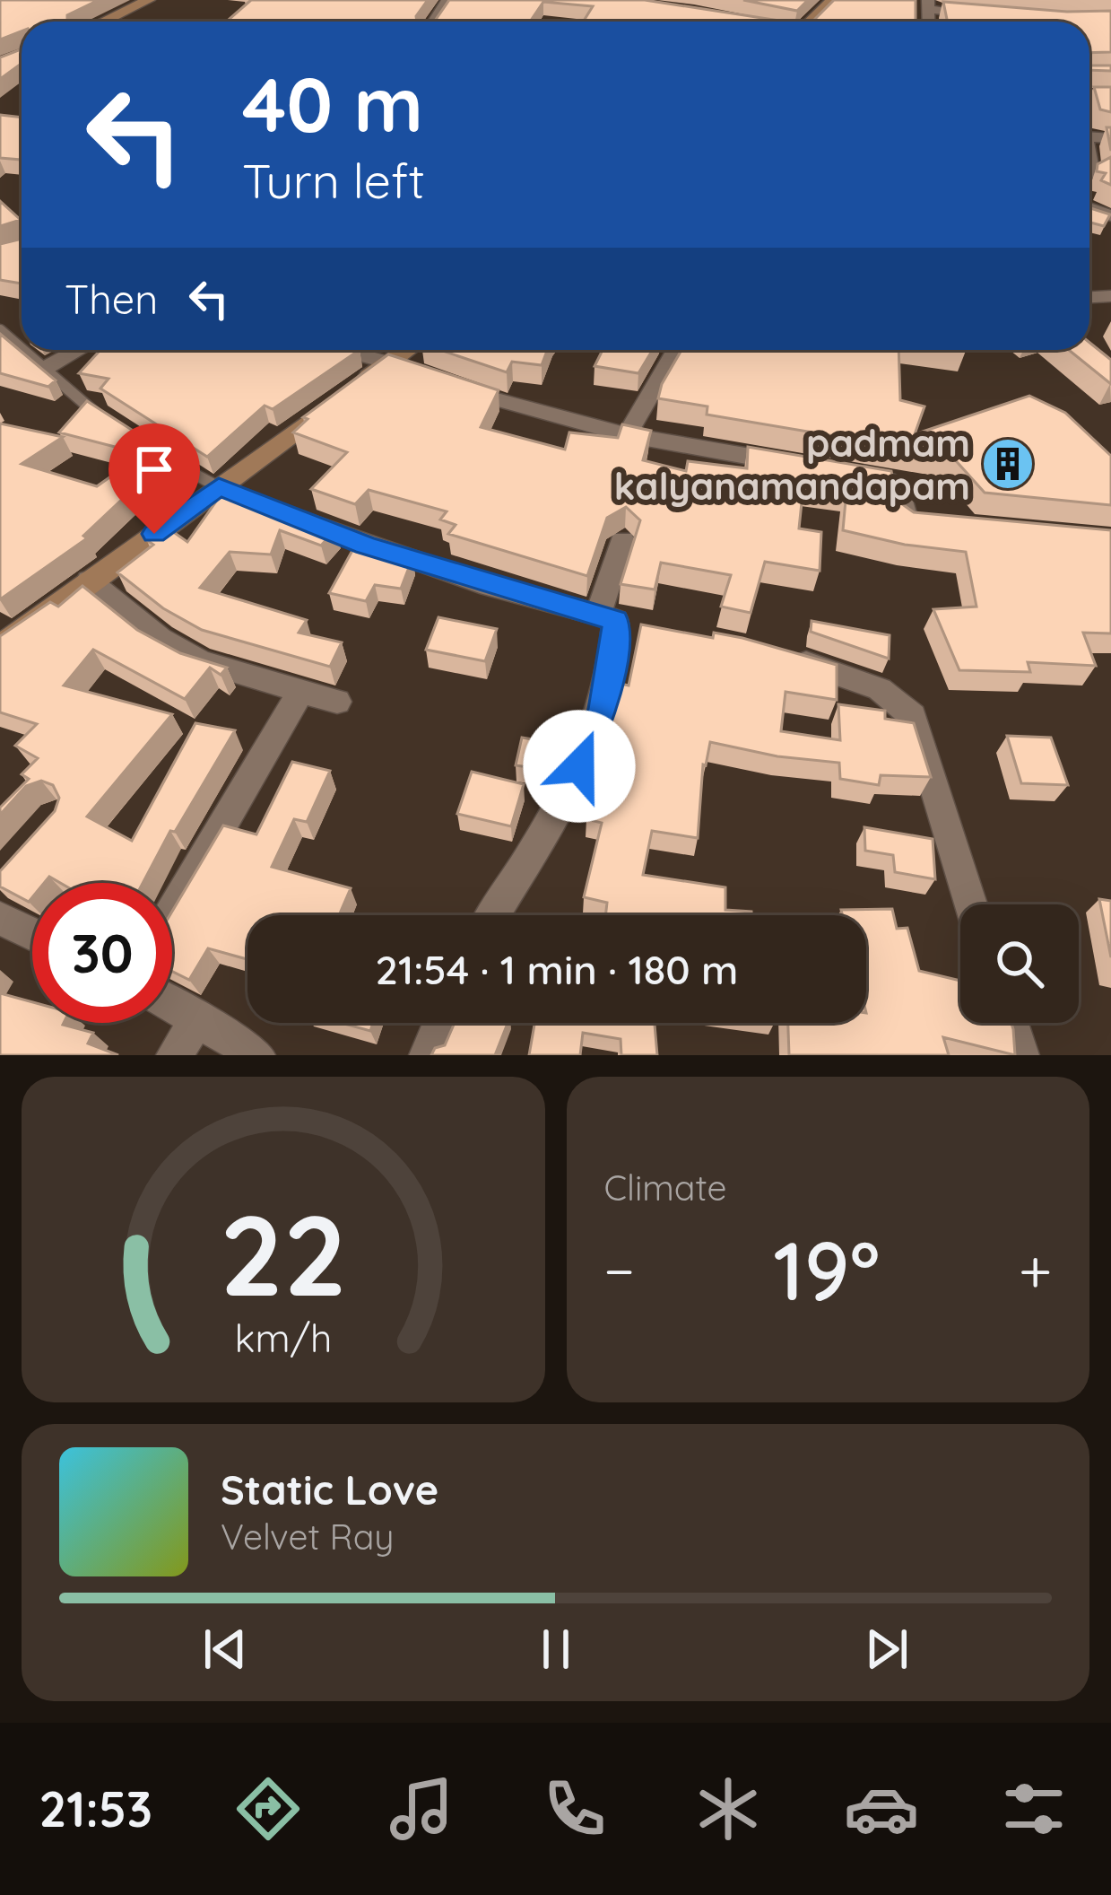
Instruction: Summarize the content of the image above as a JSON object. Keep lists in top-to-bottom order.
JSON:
{
  "places": {
    "building": ["padmam kalyanamandapam"]
  },
  "page": {
    "turn": ["40 m", "Turn left"],
    "then": "Then",
    "limit": "30",
    "trip": "21:54 · 1 min · 180 m",
    "tile": "Climate",
    "heat": ["−", "19°", "+"],
    "song": ["Static Love", "Velvet Ray"],
    "tabs": "21:53",
    "gauge": ["22", "km/h"]
  }
}
